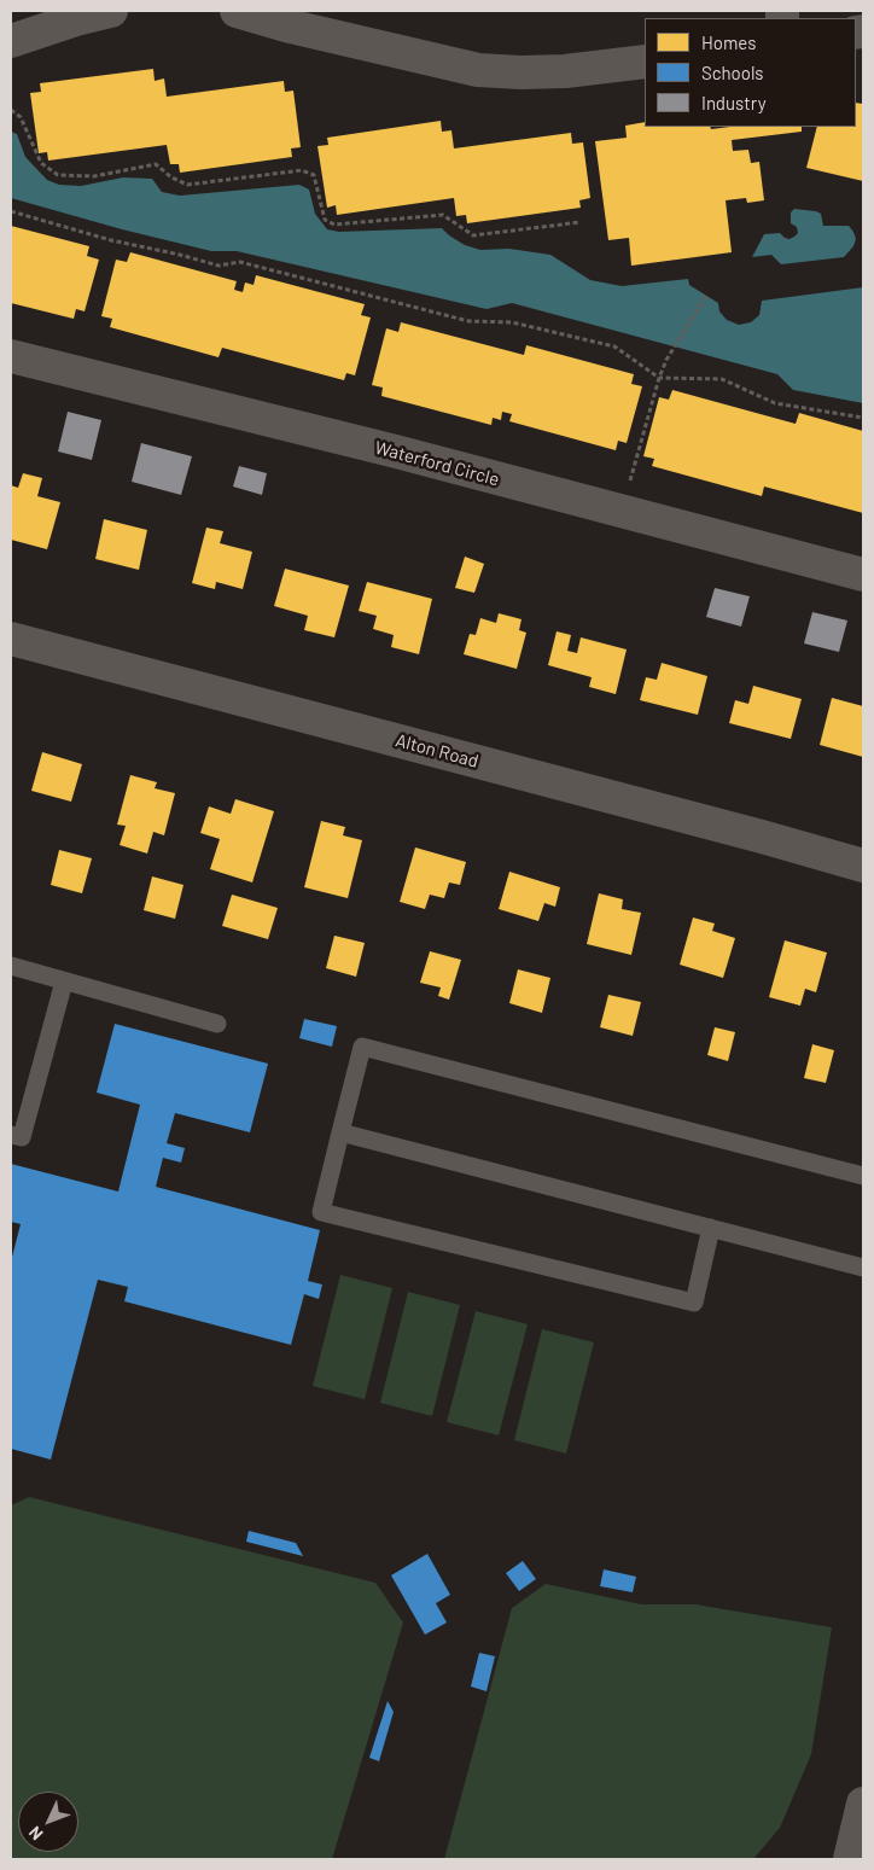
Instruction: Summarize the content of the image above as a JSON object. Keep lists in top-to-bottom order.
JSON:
{
  "streets": {
    "street": ["Waterford Circle", "Alton Road"]
  },
  "legend": ["Homes", "Schools", "Industry"],
  "north": "bottom left"
}
